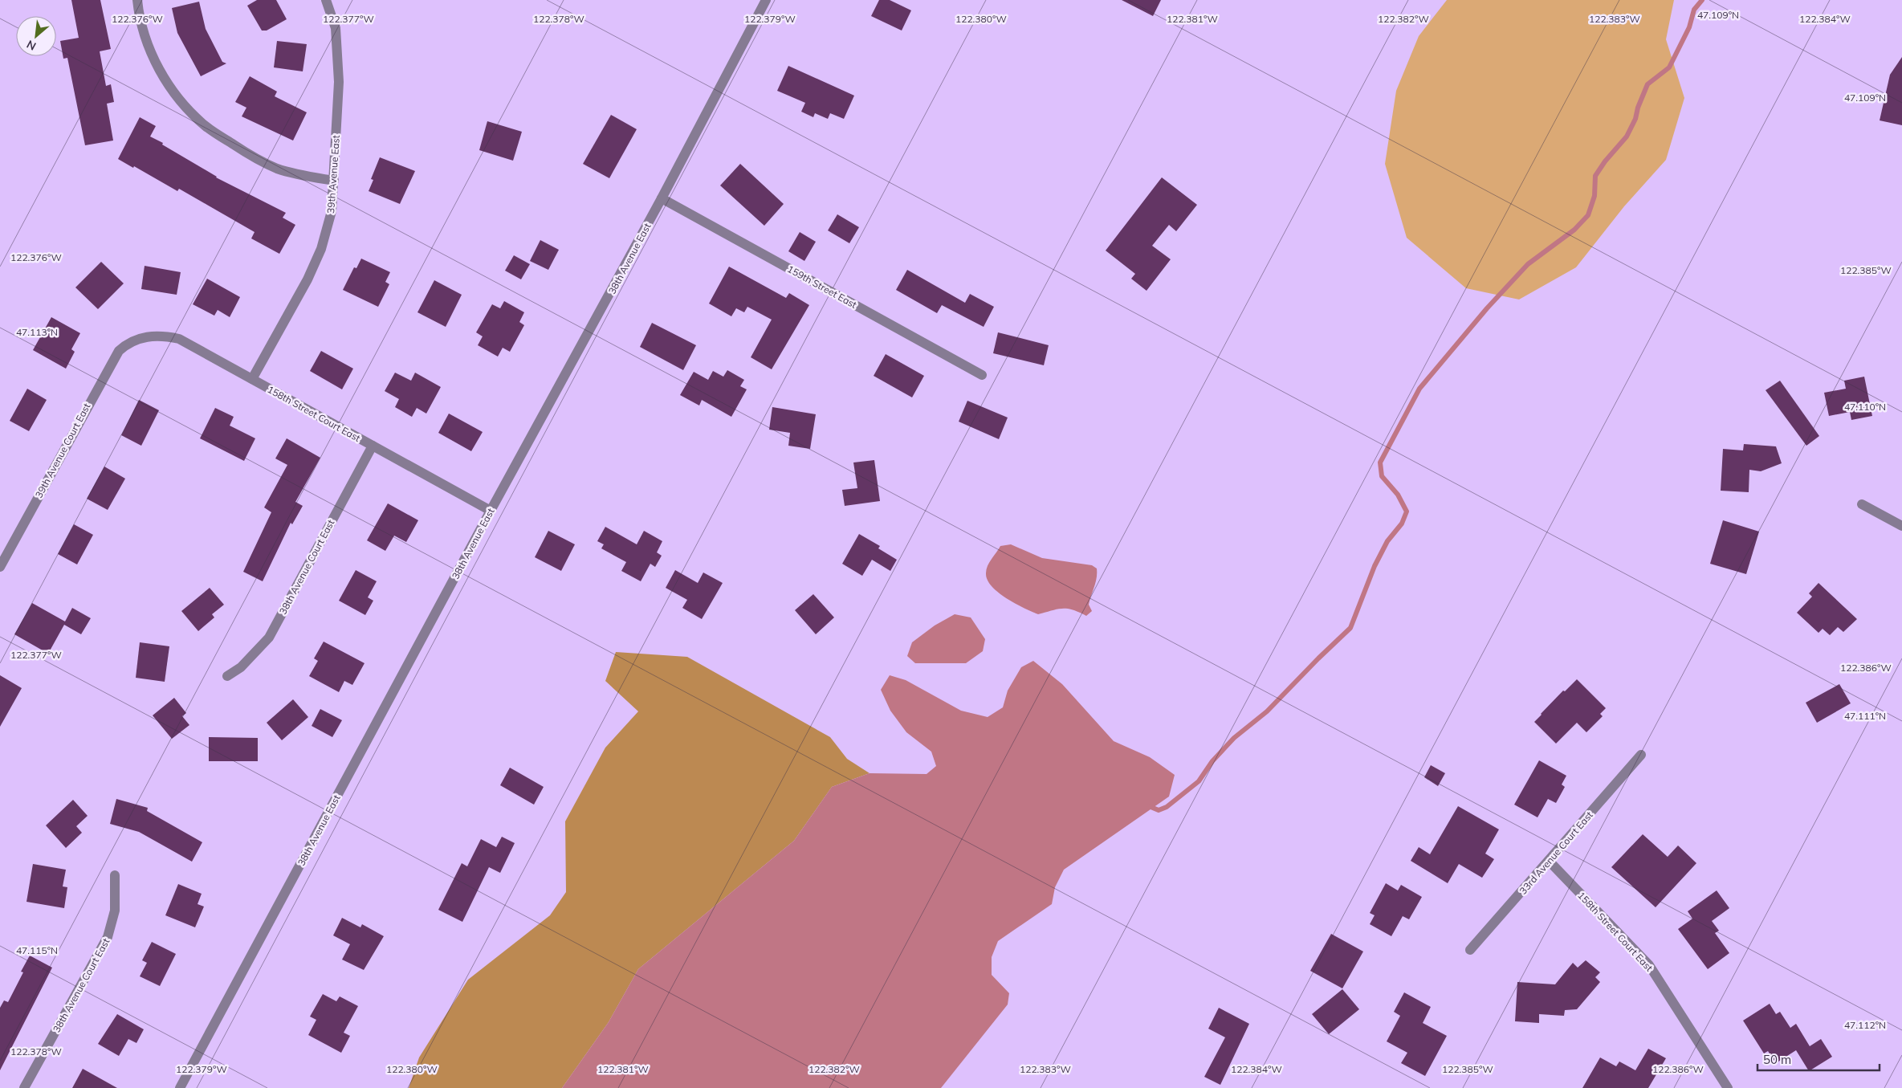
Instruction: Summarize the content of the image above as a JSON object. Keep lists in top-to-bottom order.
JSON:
{
  "streets": {
    "street": [
      "39th Avenue East",
      "38th Avenue East",
      "159th Street East",
      "158th Street Court East",
      "39th Avenue Court East",
      "38th Avenue Court East",
      "33rd Avenue Court East"
    ]
  },
  "crossings": [
    ["39th Avenue East", "158th Street Court East"],
    ["38th Avenue East", "159th Street East"],
    ["38th Avenue East", "158th Street Court East"],
    ["158th Street Court East", "39th Avenue Court East"],
    ["158th Street Court East", "38th Avenue Court East"],
    ["158th Street Court East", "33rd Avenue Court East"]
  ],
  "scale_bar": "50 m",
  "north": "bottom left",
  "coordinates": [
    "47.109°N",
    "122.376°W",
    "122.377°W",
    "122.378°W",
    "122.379°W",
    "122.380°W",
    "122.381°W",
    "122.382°W",
    "122.383°W",
    "122.384°W",
    "122.385°W",
    "47.113°N",
    "47.110°N",
    "122.386°W",
    "47.111°N",
    "47.115°N",
    "47.112°N"
  ]
}
